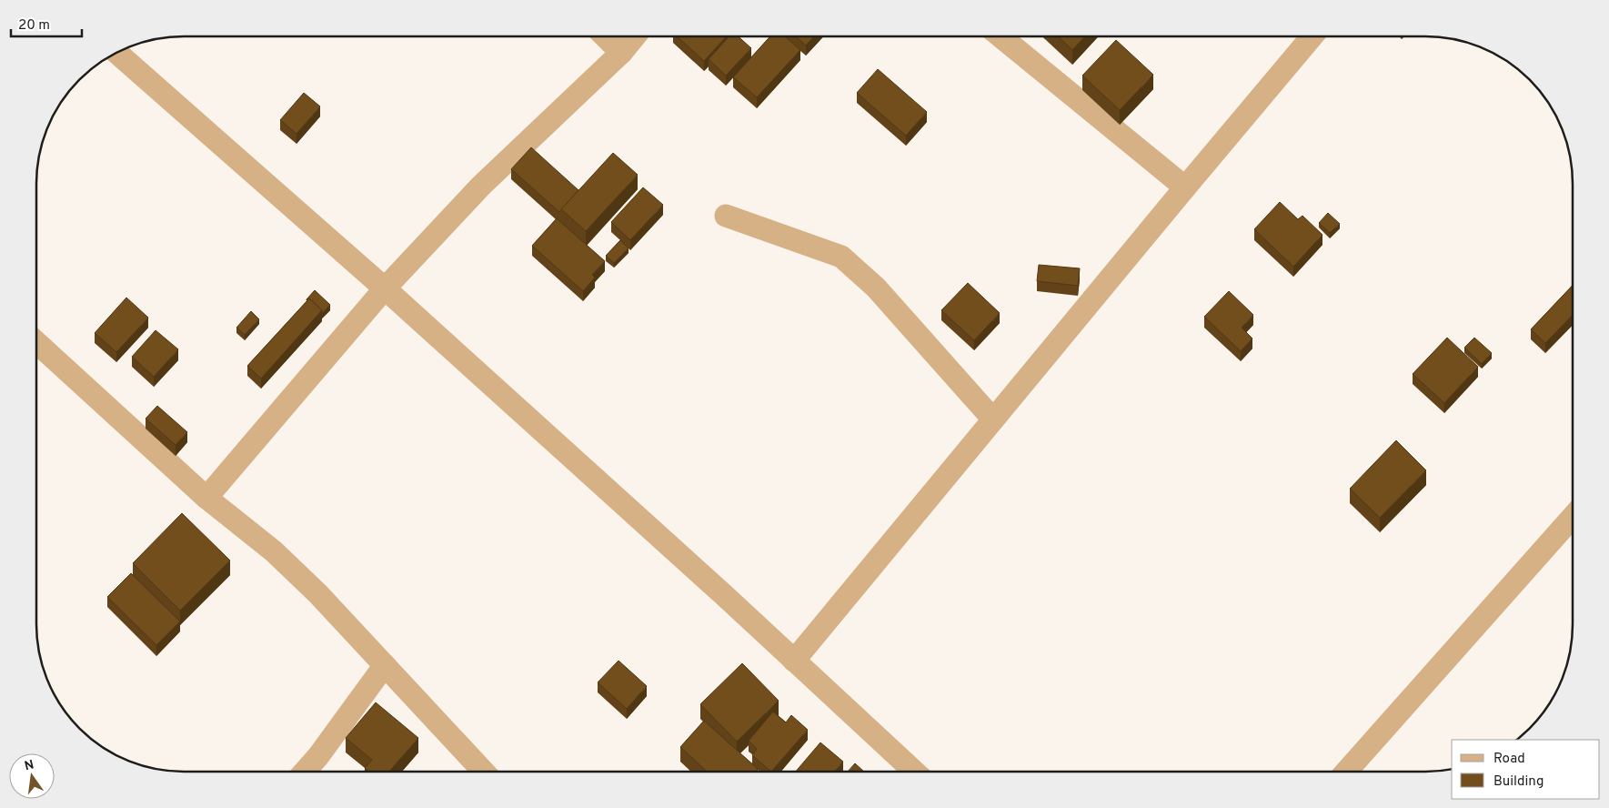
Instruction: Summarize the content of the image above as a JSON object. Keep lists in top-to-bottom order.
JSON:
{
  "legend": ["Road", "Building"],
  "scale_bar": "20 m",
  "north": "top"
}
